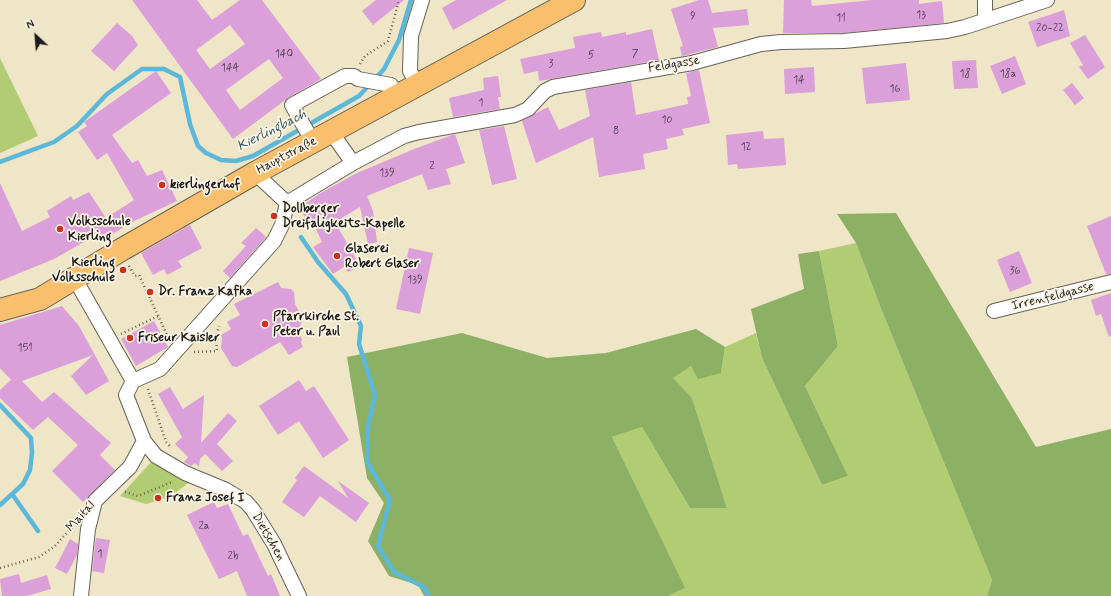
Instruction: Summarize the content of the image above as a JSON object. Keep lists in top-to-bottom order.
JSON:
{
  "streets": {
    "main road": ["Hauptstraße"],
    "street": [
      "Feldgasse",
      "Irrenfeldgasse",
      "Maital",
      "Dietschen"
    ]
  },
  "crossings": [
    ["Maital", "Dietschen"]
  ],
  "water": ["Kierlingbach"],
  "places": [
    "kierlingerhof",
    "Dollberger Dreifaligkeits-Kapelle",
    "Volksschule Kierling",
    "Glaserei Robert Glaser",
    "Kierling Volksschule",
    "Dr. Franz Kafka",
    "Pfarrkirche St. Peter u. Paul",
    "Friseur Kaisler",
    "Franz Josef I"
  ],
  "house_numbers": [
    "13",
    "9",
    "11",
    "20-22",
    "140",
    "7",
    "5",
    "3",
    "144",
    "18",
    "18a",
    "14",
    "16",
    "1",
    "10",
    "8",
    "12",
    "2",
    "139",
    "36",
    "139",
    "151",
    "2a",
    "1",
    "2b"
  ],
  "north": "top left"
}
